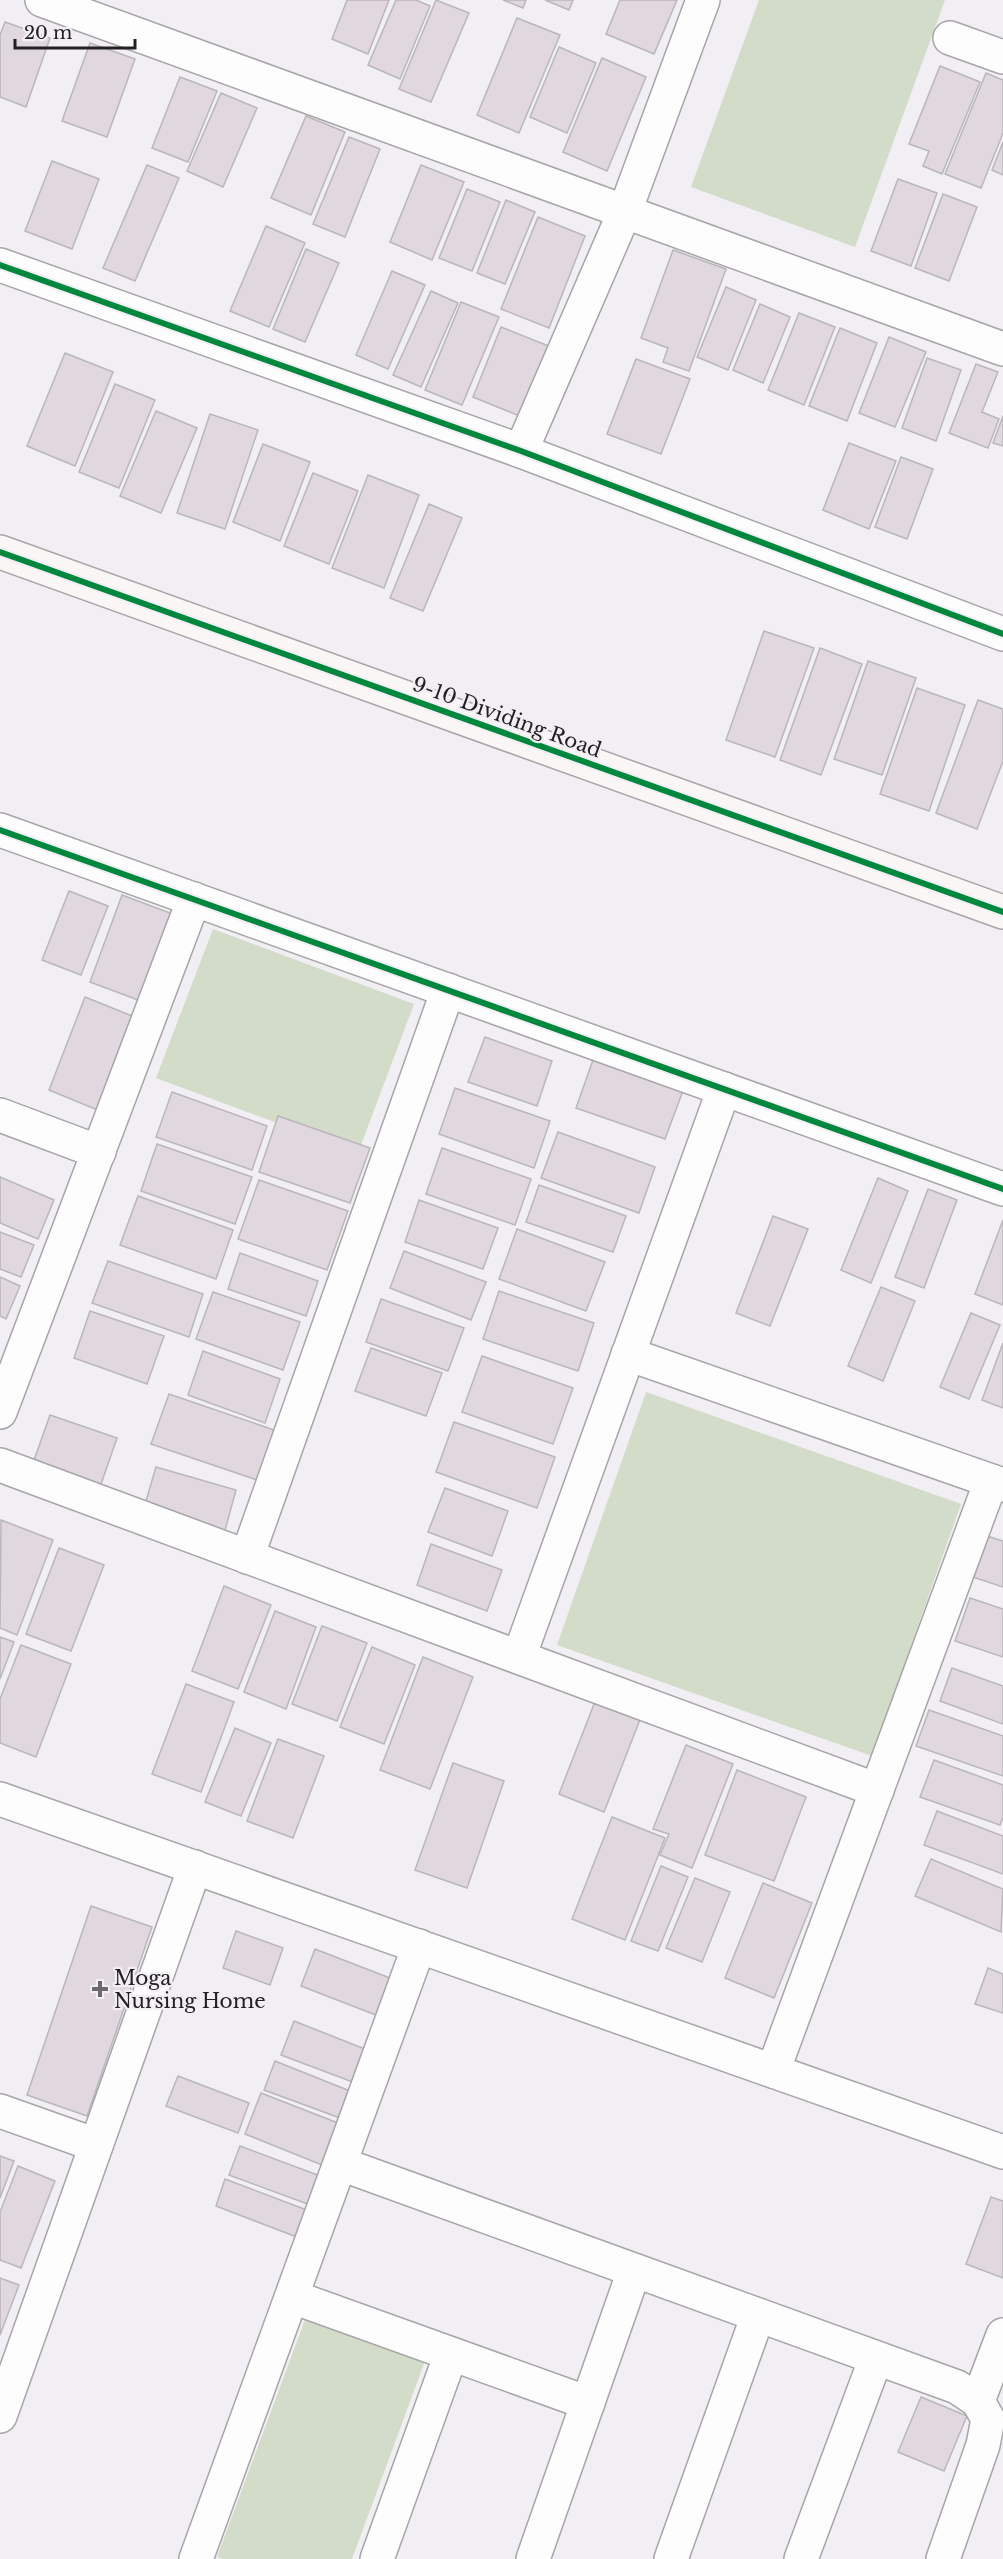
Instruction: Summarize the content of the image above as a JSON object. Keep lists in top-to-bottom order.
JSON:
{
  "streets": {
    "street": ["9-10 Dividing Road"]
  },
  "places": {
    "health": ["Moga Nursing Home"]
  },
  "scale_bar": "20 m"
}
